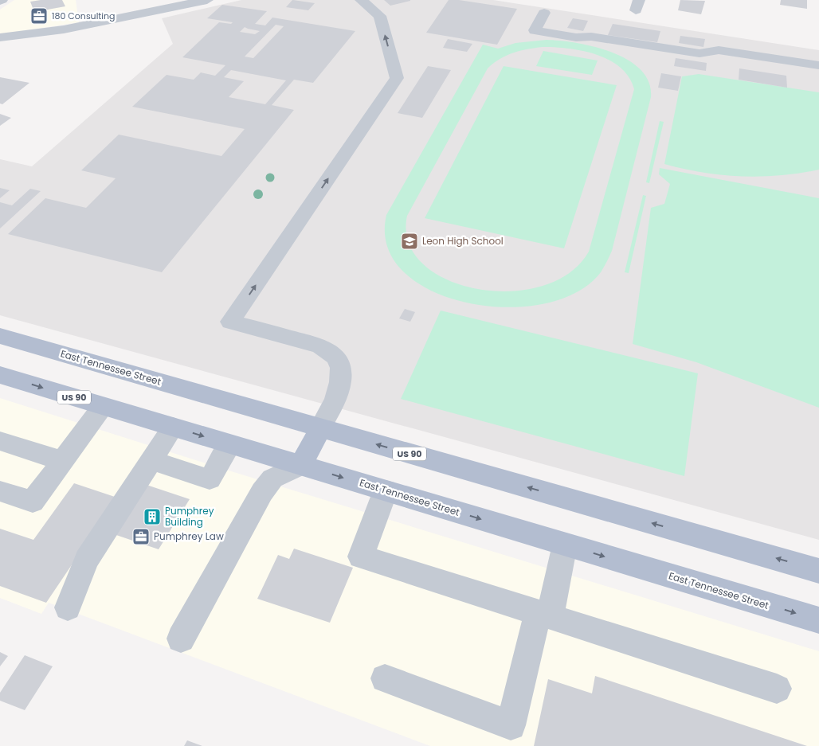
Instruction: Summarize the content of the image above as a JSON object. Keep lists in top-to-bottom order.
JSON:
{
  "streets": {
    "main road": ["East Tennessee Street", "US 90"]
  },
  "places": {
    "office": ["180 Consulting", "Pumphrey Law"],
    "school or university": ["Leon High School"],
    "building": ["Pumphrey Building"]
  }
}
